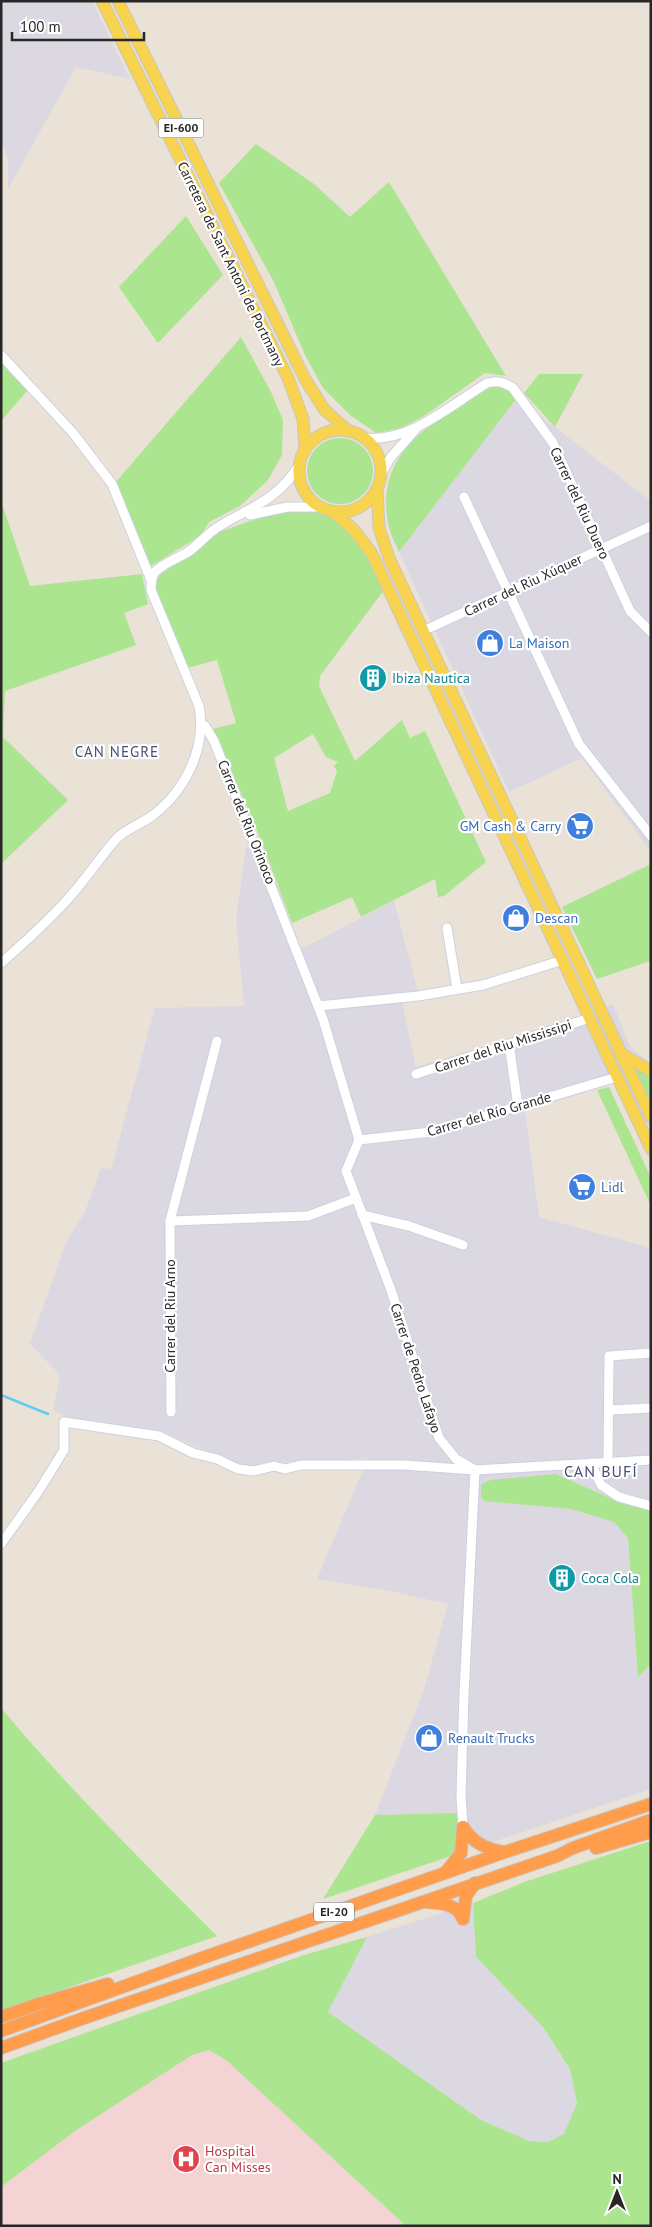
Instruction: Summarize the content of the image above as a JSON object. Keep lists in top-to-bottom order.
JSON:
{
  "streets": {
    "highway": ["EI-20"],
    "main road": ["EI-600", "Carretera de Sant Antoni de Portmany"],
    "street": [
      "Carrer del Riu Duero",
      "Carrer del Riu Xúquer",
      "Carrer del Riu Orinoco",
      "Carrer del Riu Mississipi",
      "Carrer del Río Grande",
      "Carrer del Riu Arno",
      "Carrer de Pedro Lafayo"
    ]
  },
  "crossings": [
    ["EI-600", "Carretera de Sant Antoni de Portmany"],
    ["EI-600", "Carrer del Riu Mississipi"],
    ["EI-600", "Carrer del Río Grande"],
    ["Carrer del Riu Duero", "Carrer del Riu Xúquer"],
    ["Carrer del Riu Orinoco", "Carrer del Río Grande"],
    ["Carrer del Riu Orinoco", "Carrer de Pedro Lafayo"],
    ["Carrer del Río Grande", "Carrer de Pedro Lafayo"]
  ],
  "districts": ["CAN NEGRE", "CAN BUFÍ"],
  "places": {
    "shop": ["La Maison", "Descan", "Renault Trucks"],
    "building": ["Ibiza Nautica", "Coca Cola"],
    "supermarket": ["GM Cash & Carry", "Lidl"],
    "hospital": ["Hospital Can Misses"]
  },
  "scale_bar": "100 m",
  "north": "top"
}
